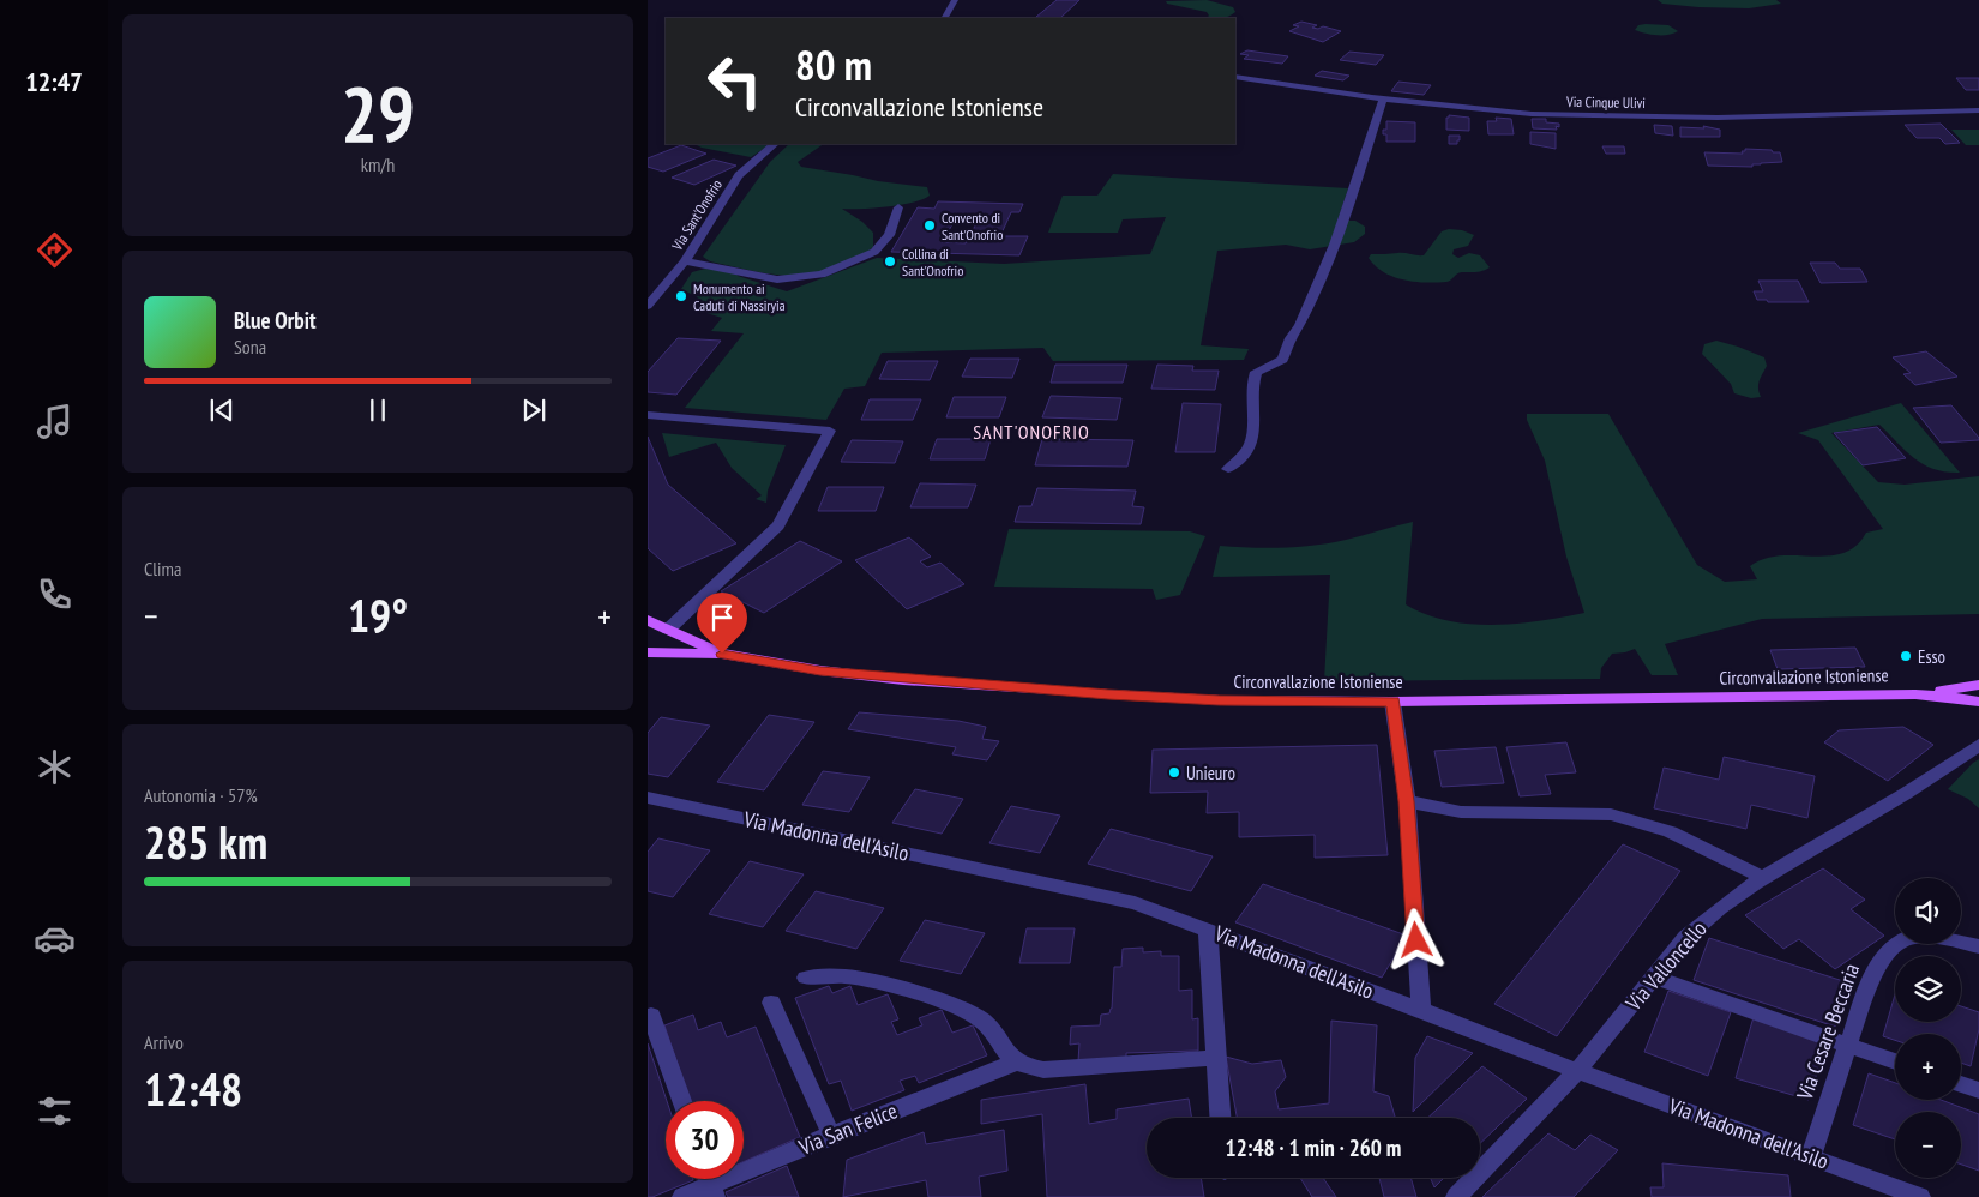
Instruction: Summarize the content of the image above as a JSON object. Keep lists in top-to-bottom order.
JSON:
{
  "streets": {
    "main road": ["Circonvallazione Istoniense"],
    "street": [
      "Via Cinque Ulivi",
      "Via Sant'Onofrio",
      "Via Madonna dell'Asilo",
      "Via Valloncello",
      "Via Cesare Beccaria",
      "Via San Felice"
    ]
  },
  "crossings": [
    ["Via Madonna dell'Asilo", "Via Valloncello"],
    ["Via Madonna dell'Asilo", "Via Cesare Beccaria"]
  ],
  "districts": ["SANT'ONOFRIO"],
  "places": [
    "Convento di Sant'Onofrio",
    "Collina di Sant'Onofrio",
    "Monumento ai Caduti di Nassiryia",
    "Esso",
    "Unieuro"
  ],
  "page": {
    "tabs": "12:47",
    "tile": [
      ["29", "km/h"],
      "Clima",
      ["Autonomia · 57%", "285 km"],
      ["Arrivo", "12:48"]
    ],
    "turn": ["80 m", "Circonvallazione Istoniense"],
    "song": ["Blue Orbit", "Sona"],
    "heat": ["−", "19°", "+"],
    "map_buttons": ["+", "−"],
    "limit": "30",
    "trip": "12:48 · 1 min · 260 m"
  }
}
